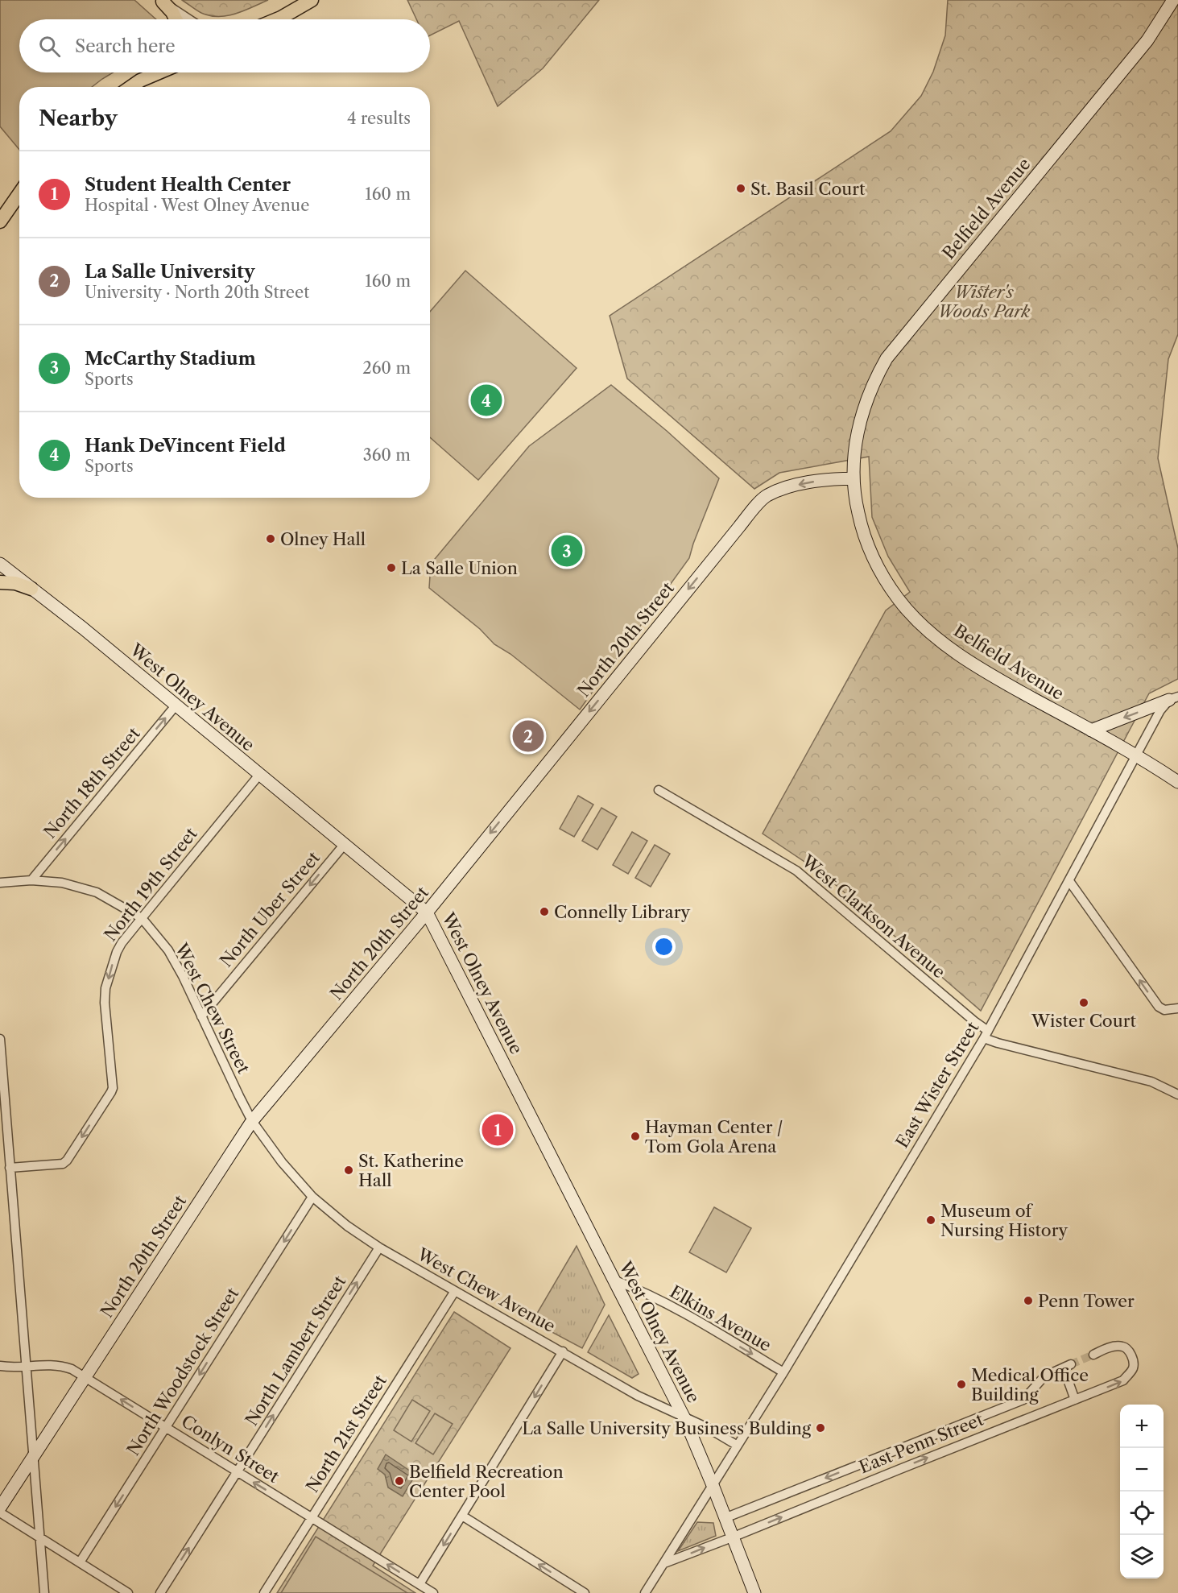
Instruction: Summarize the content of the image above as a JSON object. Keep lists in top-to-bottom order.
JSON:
{
  "streets": {
    "street": [
      "Belfield Avenue",
      "North 20th Street",
      "West Olney Avenue",
      "North 18th Street",
      "North 19th Street",
      "North Uber Street",
      "West Clarkson Avenue",
      "West Chew Street",
      "East Wister Street",
      "West Chew Avenue",
      "Elkins Avenue",
      "North Lambert Street",
      "North Woodstock Street",
      "North 21st Street",
      "East Penn Street",
      "Conlyn Street"
    ]
  },
  "crossings": [
    ["Belfield Avenue", "North 20th Street"],
    ["Belfield Avenue", "East Wister Street"],
    ["North 20th Street", "West Olney Avenue"],
    ["North 20th Street", "West Chew Street"],
    ["North 20th Street", "West Chew Avenue"],
    ["North 20th Street", "Conlyn Street"],
    ["West Olney Avenue", "North 18th Street"],
    ["West Olney Avenue", "North 19th Street"],
    ["West Olney Avenue", "North Uber Street"],
    ["West Olney Avenue", "East Wister Street"],
    ["West Olney Avenue", "West Chew Avenue"],
    ["West Olney Avenue", "Elkins Avenue"],
    ["West Olney Avenue", "East Penn Street"],
    ["North 18th Street", "West Chew Street"],
    ["North 19th Street", "West Chew Street"],
    ["North Uber Street", "West Chew Street"],
    ["West Clarkson Avenue", "East Wister Street"],
    ["West Chew Street", "West Chew Avenue"],
    ["East Wister Street", "West Chew Avenue"],
    ["East Wister Street", "Elkins Avenue"],
    ["East Wister Street", "East Penn Street"],
    ["West Chew Avenue", "North Lambert Street"],
    ["West Chew Avenue", "North Woodstock Street"],
    ["West Chew Avenue", "North 21st Street"],
    ["North Lambert Street", "Conlyn Street"],
    ["North Woodstock Street", "Conlyn Street"],
    ["North 21st Street", "Conlyn Street"]
  ],
  "one_way": [
    "North 20th Street",
    "North 18th Street",
    "North 19th Street",
    "North Uber Street",
    "Elkins Avenue",
    "North Lambert Street",
    "North Woodstock Street",
    "Conlyn Street"
  ],
  "parks": ["Wister's Woods Park"],
  "places": [
    "St. Basil Court",
    "Olney Hall",
    "La Salle Union",
    "Connelly Library",
    "Wister Court",
    "Hayman Center / Tom Gola Arena",
    "St. Katherine Hall",
    "Museum of Nursing History",
    "Penn Tower",
    "Medical Office Building",
    "La Salle University Business Bulding",
    "Belfield Recreation Center Pool"
  ],
  "page": {
    "search": "Search here",
    "heading": ["Nearby", "4 results"],
    "list": [
      {
        "mark": "1",
        "name": "Student Health Center",
        "note": "Hospital · West Olney Avenue",
        "value": "160 m"
      },
      {
        "mark": "2",
        "name": "La Salle University",
        "note": "University · North 20th Street",
        "value": "160 m"
      },
      {
        "mark": "3",
        "name": "McCarthy Stadium",
        "note": "Sports",
        "value": "260 m"
      },
      {
        "mark": "4",
        "name": "Hank DeVincent Field",
        "note": "Sports",
        "value": "360 m"
      }
    ],
    "pins": [
      "4",
      "3",
      "2",
      "1"
    ],
    "map_buttons": ["+", "−"]
  }
}
